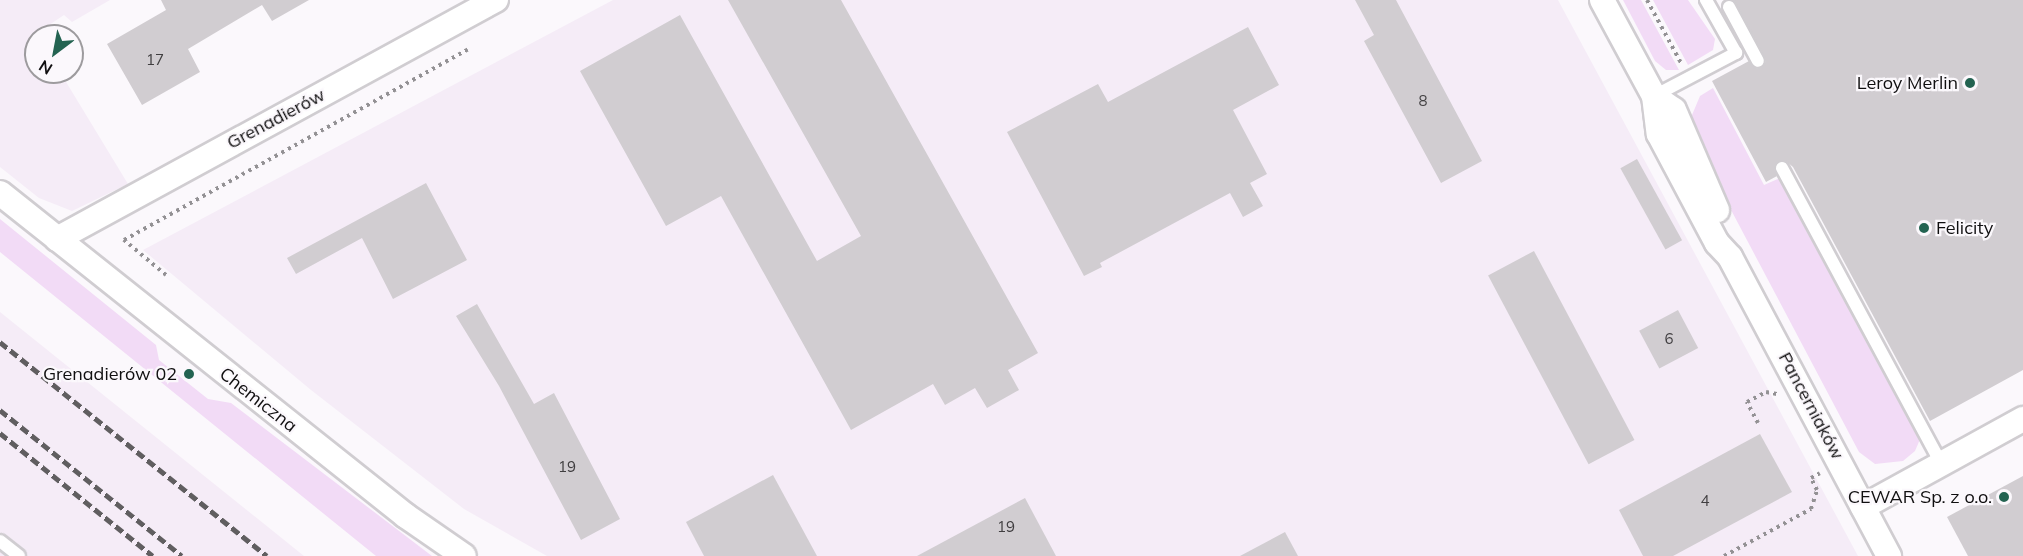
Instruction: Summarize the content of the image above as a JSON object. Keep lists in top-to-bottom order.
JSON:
{
  "streets": {
    "street": ["Grenadierów", "Chemiczna", "Pancerniaków"]
  },
  "crossings": [
    ["Grenadierów", "Chemiczna"]
  ],
  "places": [
    "Leroy Merlin",
    "Felicity",
    "Grenadierów 02",
    "CEWAR Sp. z o.o."
  ],
  "house_numbers": [
    "17",
    "8",
    "6",
    "19",
    "4",
    "19"
  ],
  "north": "bottom left"
}
